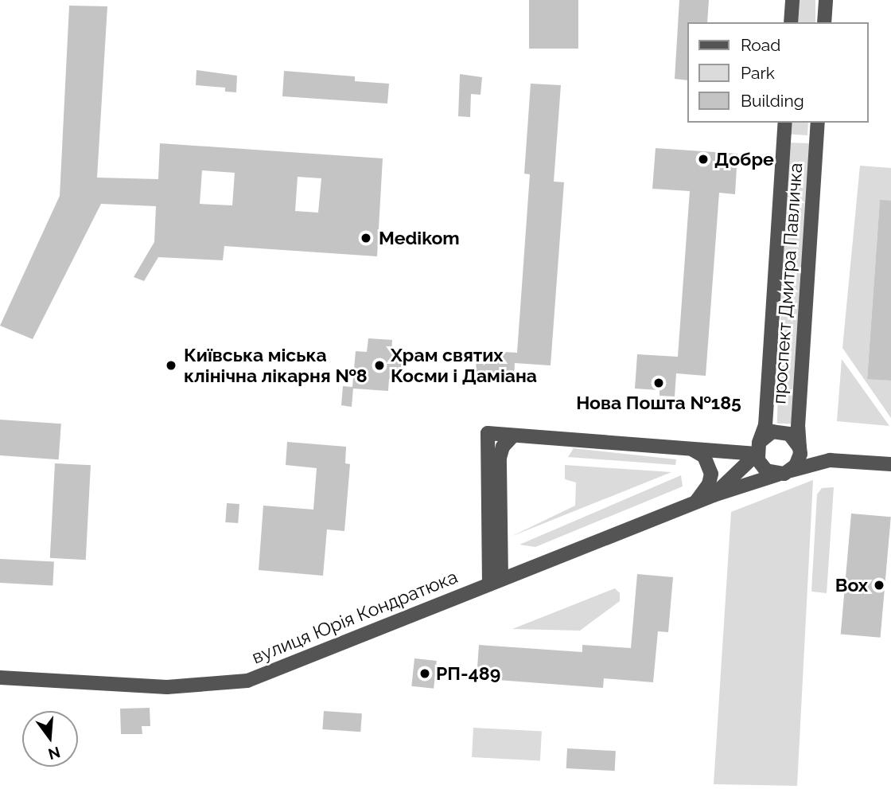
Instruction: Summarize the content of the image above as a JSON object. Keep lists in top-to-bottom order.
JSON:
{
  "streets": {
    "street": ["проспект Дмитра Павличка", "вулиця Юрія Кондратюка"]
  },
  "crossings": [
    ["проспект Дмитра Павличка", "вулиця Юрія Кондратюка"]
  ],
  "places": [
    "Добре",
    "Medikom",
    "Київська міська клінічна лікарня №8",
    "Храм святих Косми і Даміана",
    "Нова Пошта №185",
    "Box",
    "РП-489"
  ],
  "legend": ["Road", "Park", "Building"],
  "north": "bottom"
}
